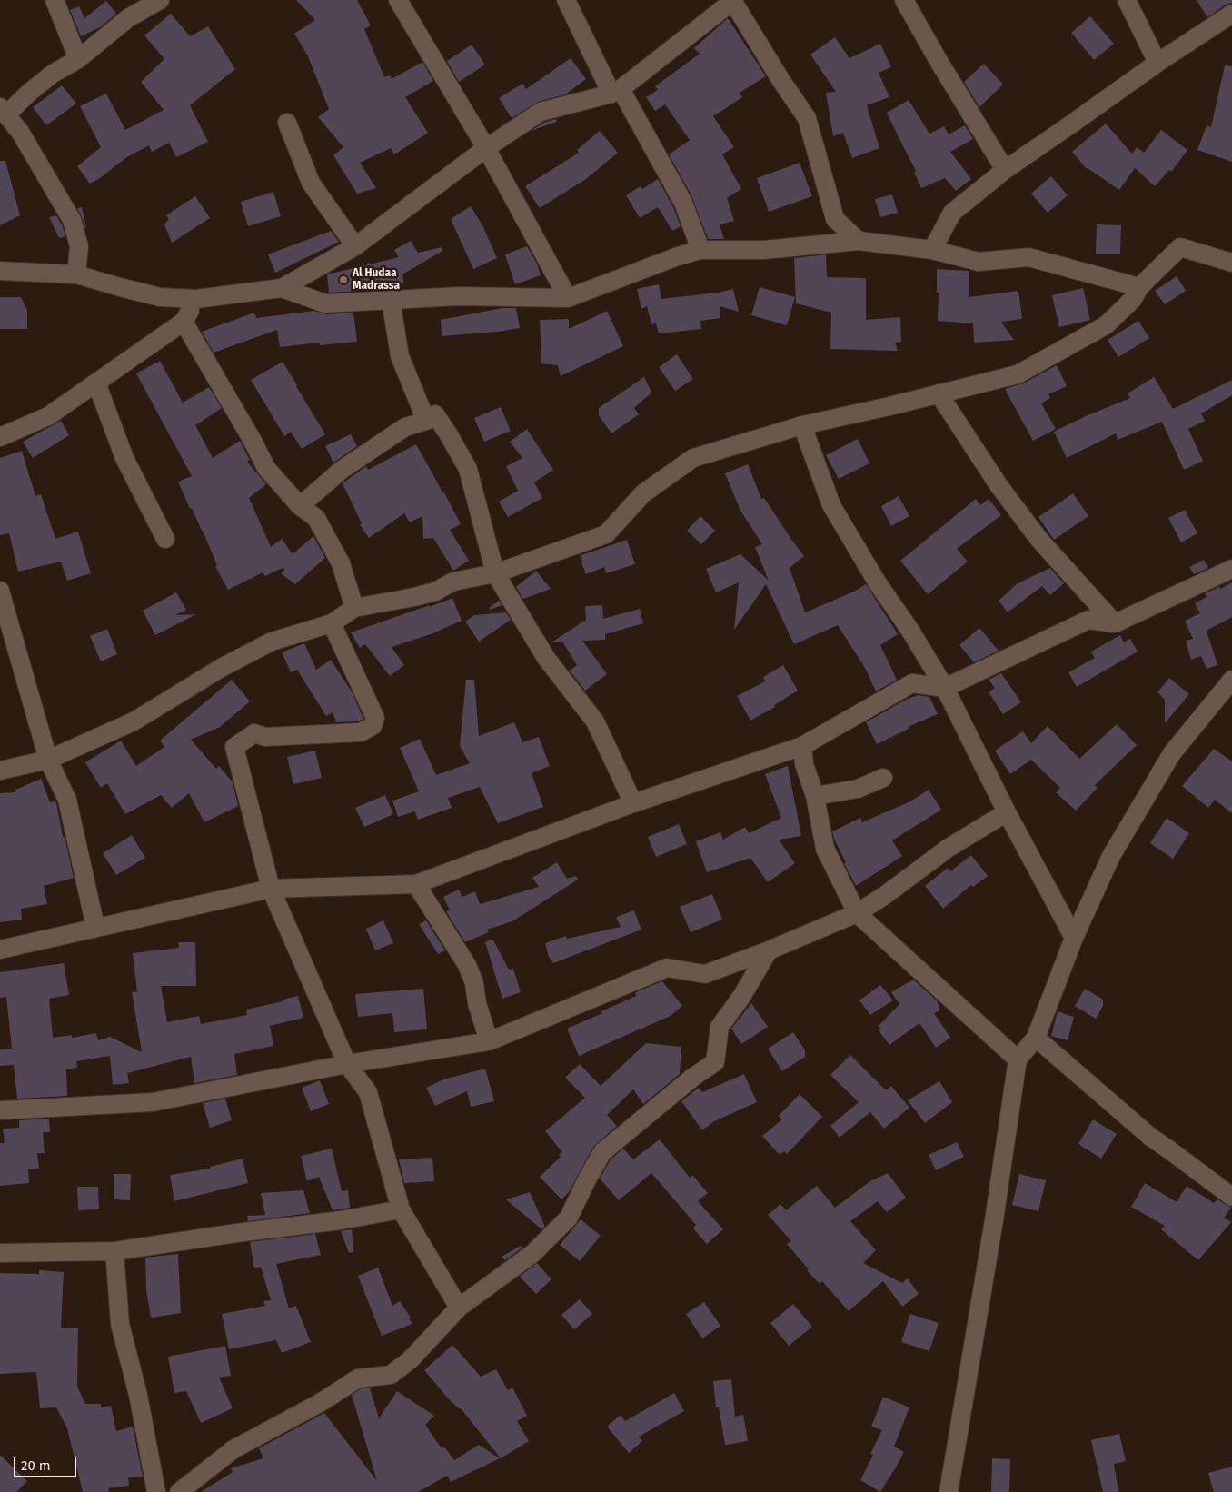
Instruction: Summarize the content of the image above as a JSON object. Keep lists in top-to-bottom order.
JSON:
{
  "places": ["Al Hudaa Madrassa"],
  "scale_bar": "20 m"
}
